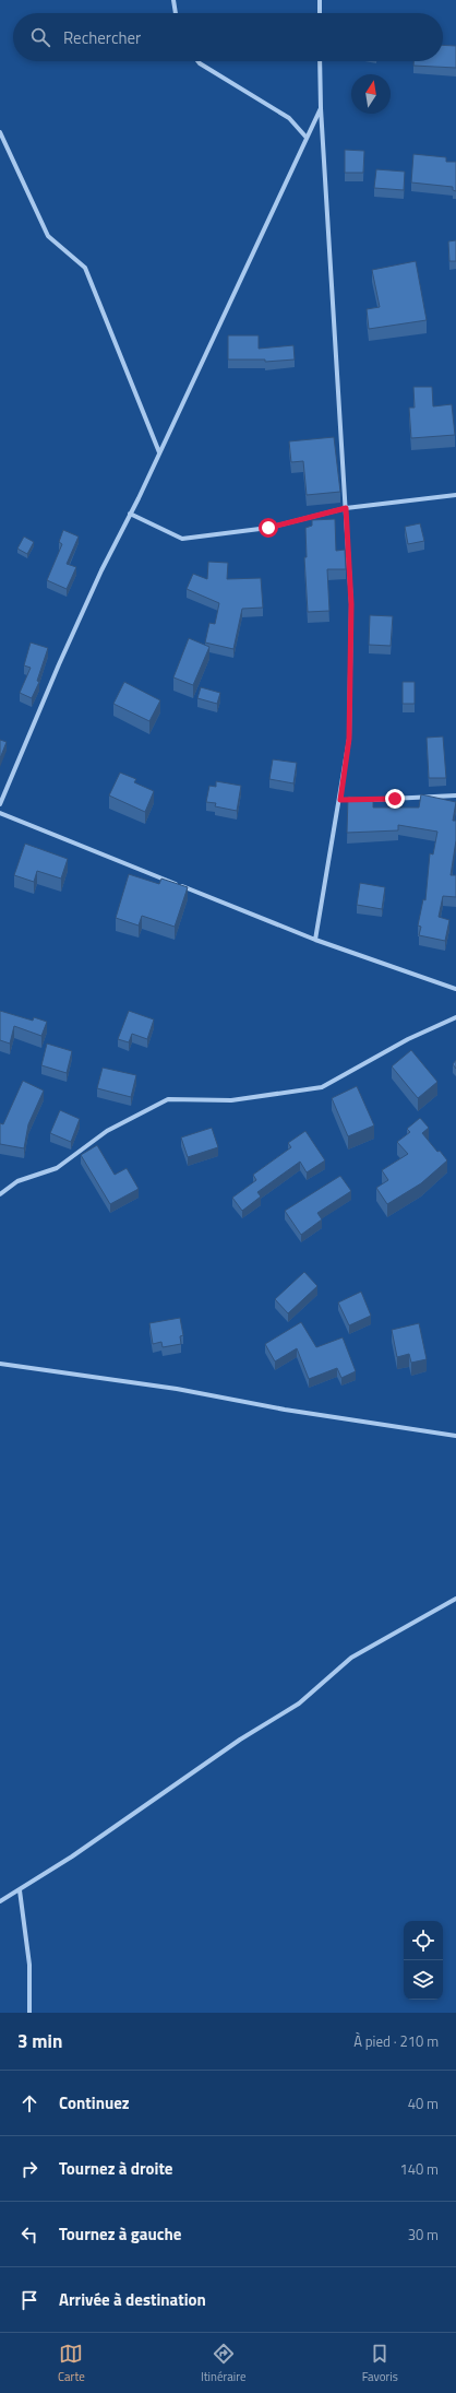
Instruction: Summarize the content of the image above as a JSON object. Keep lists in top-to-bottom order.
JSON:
{
  "north": "top",
  "page": {
    "search": "Rechercher",
    "heading": ["3 min", "À pied · 210 m"],
    "list": [
      ["Continuez", "40 m"],
      ["Tournez à droite", "140 m"],
      ["Tournez à gauche", "30 m"],
      "Arrivée à destination"
    ],
    "nav": ["Carte", "Itinéraire", "Favoris"]
  }
}
